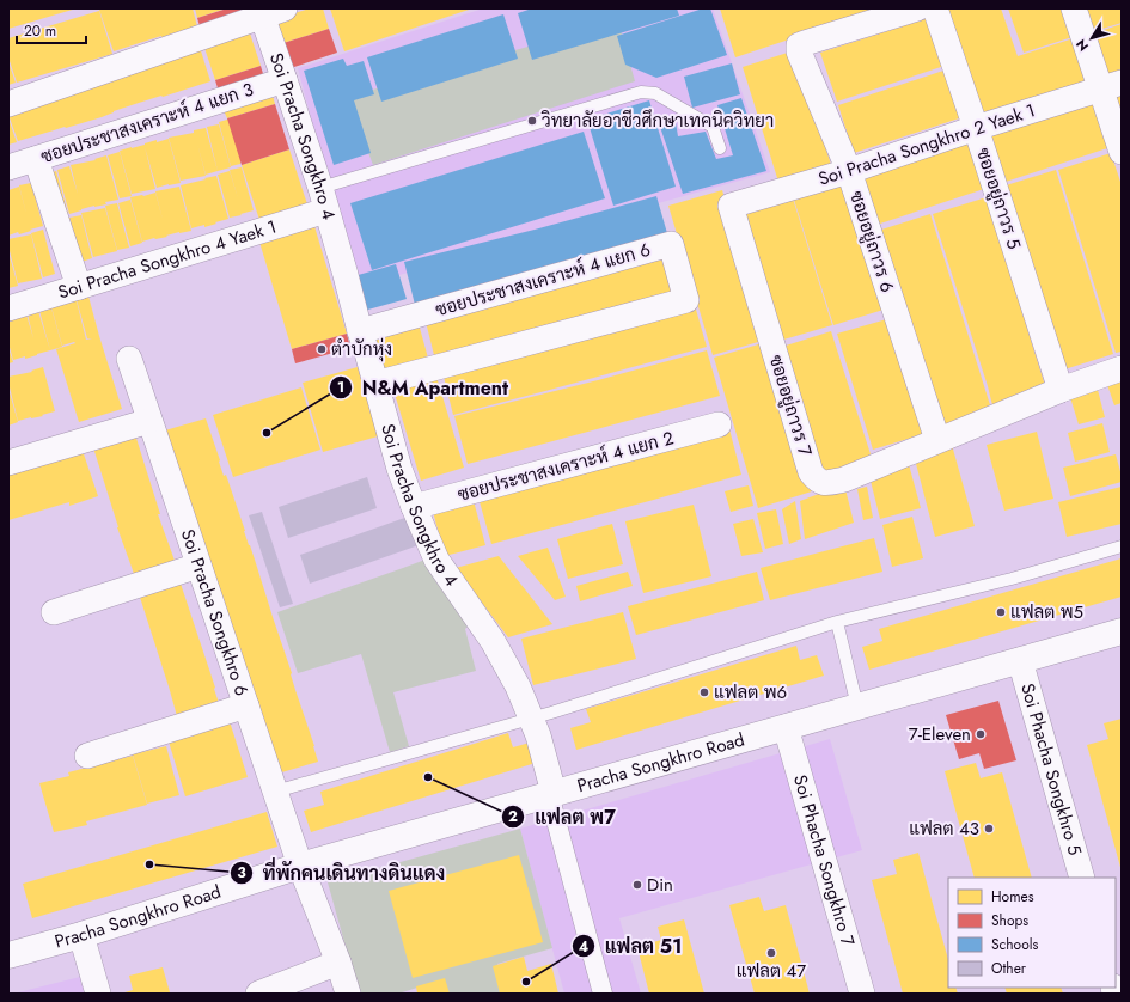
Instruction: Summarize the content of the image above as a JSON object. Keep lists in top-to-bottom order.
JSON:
{
  "streets": {
    "street": [
      "ซอยประชาสงเคราะห์ 4 แยก 3",
      "Soi Pracha Songkhro 4",
      "Soi Pracha Songkhro 2 Yaek 1",
      "ซอยอยู่ถาวร 5",
      "ซอยอยู่ถาวร 6",
      "Soi Pracha Songkhro 4 Yaek 1",
      "ซอยประชาสงเคราะห์ 4 แยก 6",
      "ซอยอยู่ถาวร 7",
      "ซอยประชาสงเคราะห์ 4 แยก 2",
      "Soi Pracha Songkhro 6",
      "Pracha Songkhro Road",
      "Soi Phacha Songkhro 5",
      "Soi Phacha Songkhro 7"
    ]
  },
  "crossings": [
    ["ซอยประชาสงเคราะห์ 4 แยก 3", "Soi Pracha Songkhro 4"],
    ["Soi Pracha Songkhro 4", "Soi Pracha Songkhro 4 Yaek 1"],
    ["Soi Pracha Songkhro 4", "ซอยประชาสงเคราะห์ 4 แยก 6"],
    ["Soi Pracha Songkhro 4", "ซอยประชาสงเคราะห์ 4 แยก 2"],
    ["Soi Pracha Songkhro 4", "Pracha Songkhro Road"],
    ["Soi Pracha Songkhro 2 Yaek 1", "ซอยอยู่ถาวร 5"],
    ["Soi Pracha Songkhro 2 Yaek 1", "ซอยอยู่ถาวร 6"],
    ["Soi Pracha Songkhro 2 Yaek 1", "ซอยอยู่ถาวร 7"],
    ["ซอยอยู่ถาวร 6", "ซอยอยู่ถาวร 7"],
    ["Soi Pracha Songkhro 6", "Pracha Songkhro Road"],
    ["Pracha Songkhro Road", "Soi Phacha Songkhro 5"],
    ["Pracha Songkhro Road", "Soi Phacha Songkhro 7"]
  ],
  "places": [
    "วิทยาลัยอาชีวศึกษาเทคนิควิทยา",
    "ตำบักหุ่ง",
    "N&M Apartment",
    "แฟลต พ5",
    "แฟลต พ6",
    "7-Eleven",
    "แฟลต พ7",
    "แฟลต 43",
    "ที่พักคนเดินทางดินแดง",
    "Din",
    "แฟลต 47",
    "แฟลต 51"
  ],
  "legend": [
    "Homes",
    "Shops",
    "Schools",
    "Other"
  ],
  "scale_bar": "20 m",
  "north": "bottom left"
}
